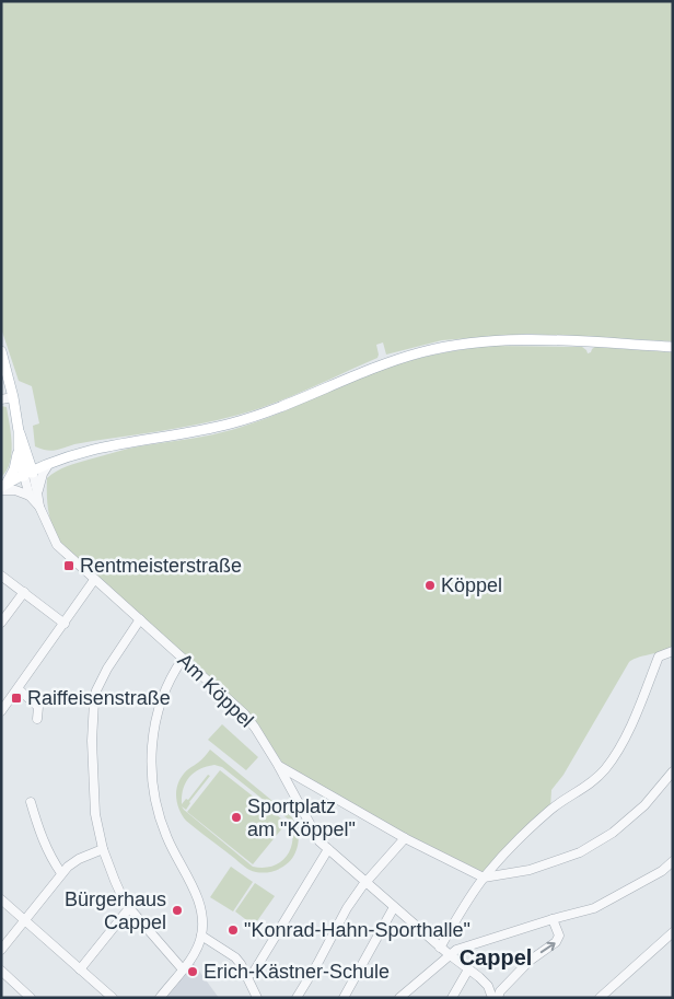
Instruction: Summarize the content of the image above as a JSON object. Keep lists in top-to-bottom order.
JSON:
{
  "streets": {
    "street": ["Am Köppel"]
  },
  "districts": ["Cappel"],
  "places": {
    "transit": ["Rentmeisterstraße", "Raiffeisenstraße"],
    "other": [
      "Köppel",
      "Sportplatz am \"Köppel\"",
      "Bürgerhaus Cappel",
      "\"Konrad-Hahn-Sporthalle\"",
      "Erich-Kästner-Schule"
    ]
  }
}
